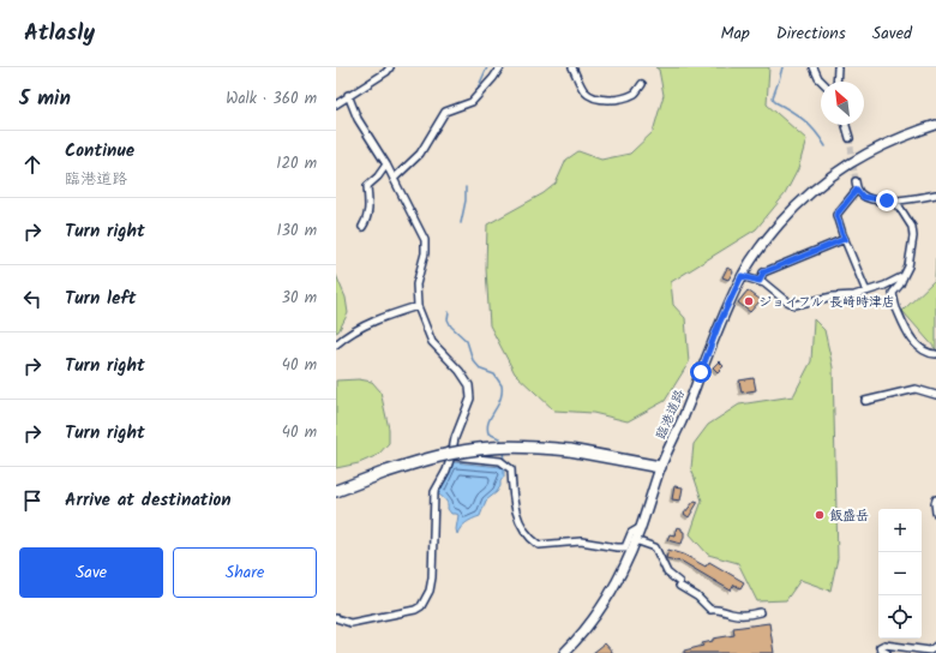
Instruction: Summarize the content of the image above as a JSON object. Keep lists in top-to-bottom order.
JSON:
{
  "streets": {
    "street": ["臨港道路"]
  },
  "places": ["ジョイフル 長崎時津店", "飯盛岳"],
  "north": "top left",
  "page": {
    "header": "Atlasly",
    "nav": ["Map", "Directions", "Saved"],
    "heading": ["5 min", "Walk · 360 m"],
    "list": [
      ["Continue", "臨港道路", "120 m"],
      ["Turn right", "130 m"],
      ["Turn left", "30 m"],
      ["Turn right", "40 m"],
      ["Turn right", "40 m"],
      "Arrive at destination"
    ],
    "map_buttons": ["+", "−"],
    "buttons": ["Save", "Share"]
  }
}
